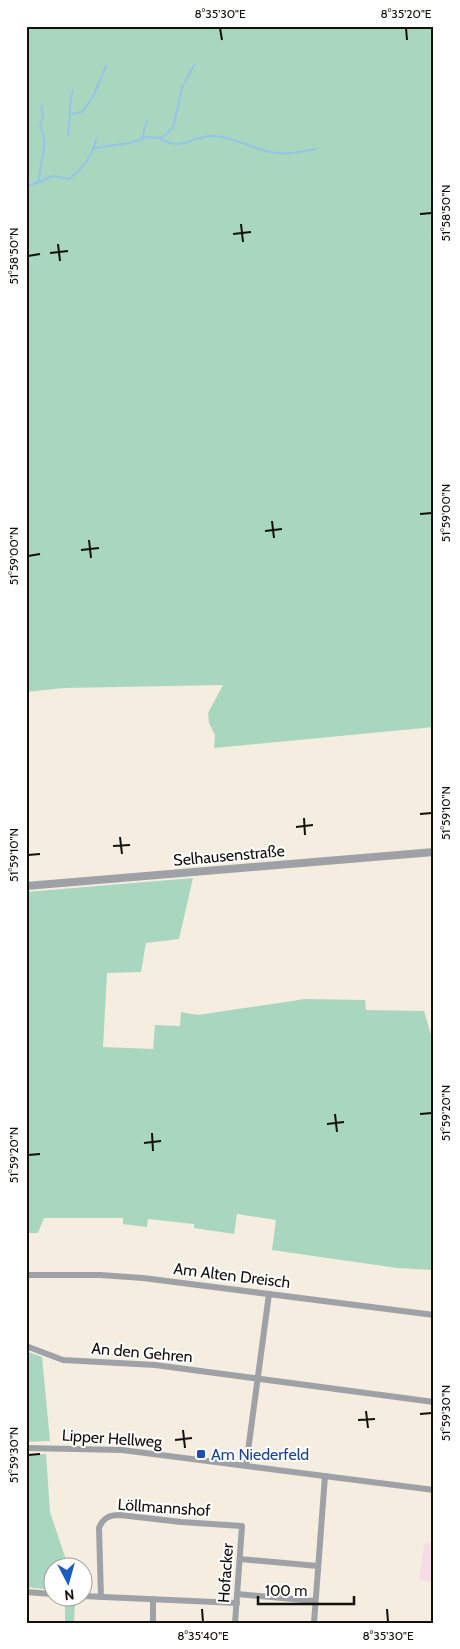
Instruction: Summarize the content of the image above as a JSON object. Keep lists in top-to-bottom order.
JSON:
{
  "streets": {
    "street": [
      "Selhausenstraße",
      "Am Alten Dreisch",
      "An den Gehren",
      "Lipper Hellweg",
      "Löllmannshof",
      "Hofacker"
    ]
  },
  "crossings": [
    ["Löllmannshof", "Hofacker"]
  ],
  "places": {
    "transit": ["Am Niederfeld"]
  },
  "scale_bar": "100 m",
  "north": "bottom",
  "coordinates": [
    "8°35'30\"E",
    "8°35'20\"E",
    "51°58'50\"N",
    "51°59'00\"N",
    "51°59'10\"N",
    "51°59'20\"N",
    "51°59'30\"N",
    "8°35'40\"E"
  ]
}
